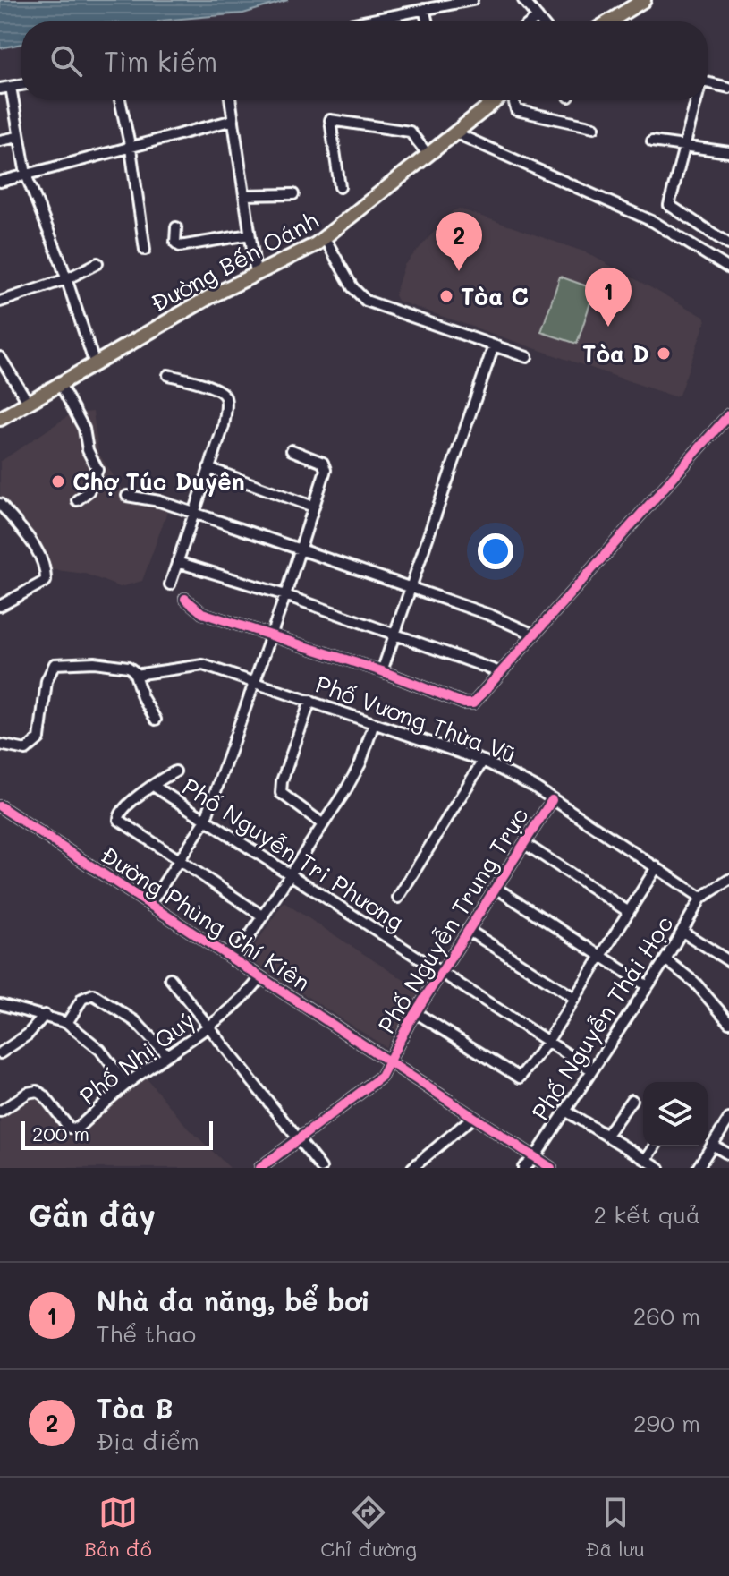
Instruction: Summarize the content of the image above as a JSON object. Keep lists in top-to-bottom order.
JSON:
{
  "streets": {
    "main road": ["Đường Bến Oánh"],
    "street": [
      "Phố Vương Thừa Vũ",
      "Phố Nguyễn Tri Phương",
      "Đường Phùng Chí Kiên",
      "Phố Nguyễn Trung Trực",
      "Phố Nguyễn Thái Học",
      "Phố Nhị Quý"
    ]
  },
  "crossings": [
    ["Phố Vương Thừa Vũ", "Phố Nguyễn Trung Trực"],
    ["Phố Vương Thừa Vũ", "Phố Nguyễn Thái Học"],
    ["Phố Nguyễn Tri Phương", "Phố Nguyễn Trung Trực"],
    ["Phố Nguyễn Tri Phương", "Phố Nguyễn Thái Học"],
    ["Đường Phùng Chí Kiên", "Phố Nguyễn Trung Trực"],
    ["Đường Phùng Chí Kiên", "Phố Nguyễn Thái Học"],
    ["Đường Phùng Chí Kiên", "Phố Nhị Quý"]
  ],
  "places": ["Tòa C", "Tòa D", "Chợ Túc Duyên"],
  "scale_bar": "200 m",
  "page": {
    "search": "Tìm kiếm",
    "pins": ["2", "1"],
    "scale": "200 m",
    "heading": ["Gần đây", "2 kết quả"],
    "list": [
      {
        "mark": "1",
        "name": "Nhà đa năng, bể bơi",
        "note": "Thể thao",
        "value": "260 m"
      },
      {
        "mark": "2",
        "name": "Tòa B",
        "note": "Địa điểm",
        "value": "290 m"
      }
    ],
    "nav": ["Bản đồ", "Chỉ đường", "Đã lưu"]
  }
}
